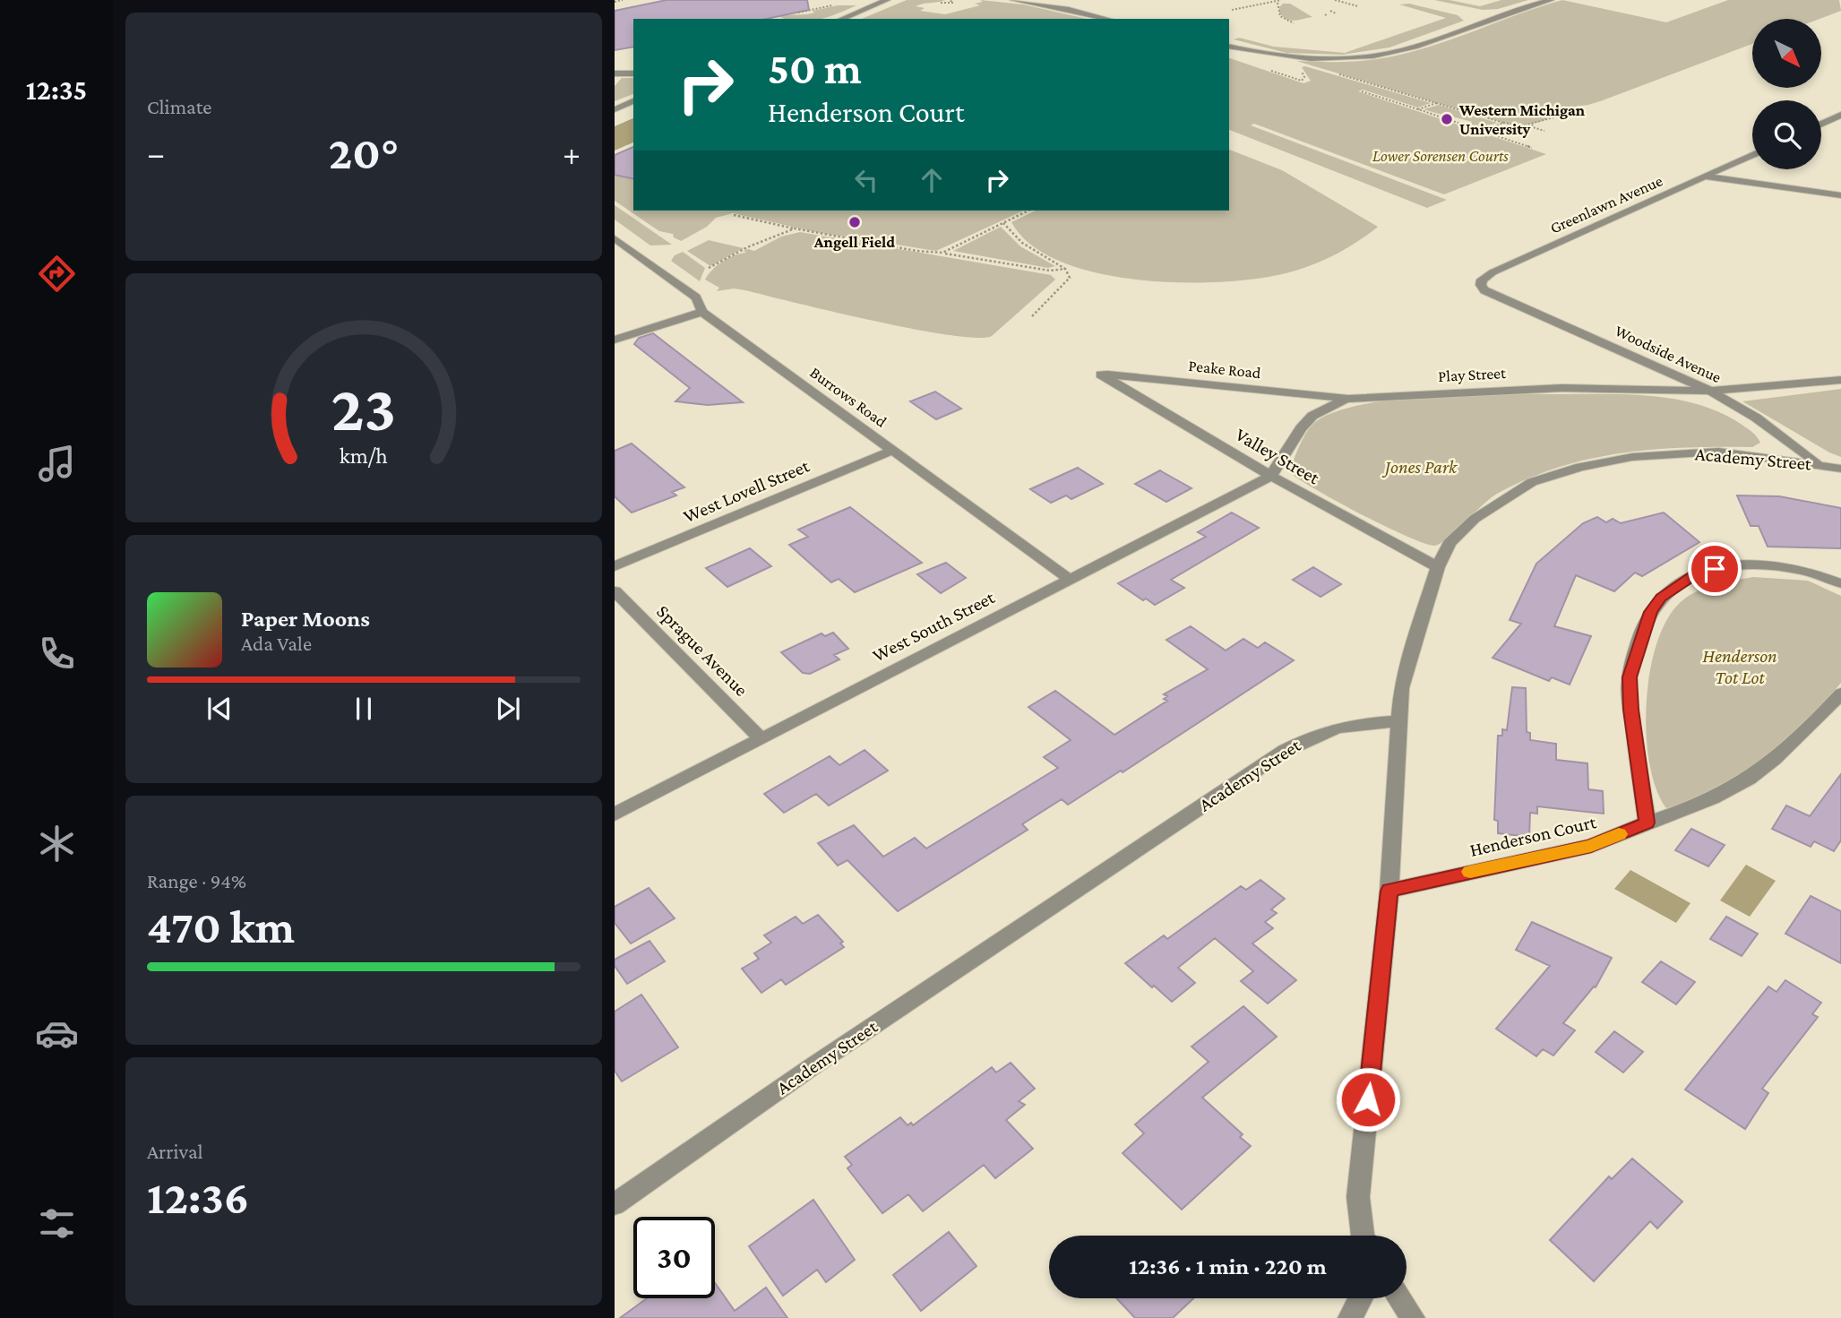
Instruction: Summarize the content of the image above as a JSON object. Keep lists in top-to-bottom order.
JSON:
{
  "streets": {
    "street": [
      "Greenlawn Avenue",
      "Woodside Avenue",
      "Peake Road",
      "Play Street",
      "Burrows Road",
      "Valley Street",
      "Academy Street",
      "West Lovell Street",
      "West South Street",
      "Sprague Avenue",
      "Henderson Court"
    ]
  },
  "crossings": [
    ["Greenlawn Avenue", "Woodside Avenue"],
    ["Woodside Avenue", "Play Street"],
    ["Woodside Avenue", "Academy Street"],
    ["Peake Road", "Play Street"],
    ["Peake Road", "Valley Street"],
    ["Play Street", "Valley Street"],
    ["Play Street", "West South Street"],
    ["Burrows Road", "West Lovell Street"],
    ["Burrows Road", "West South Street"],
    ["Valley Street", "Academy Street"],
    ["Valley Street", "West South Street"],
    ["West South Street", "Sprague Avenue"]
  ],
  "parks": ["Lower Sorensen Courts", "Jones Park", "Henderson Tot Lot"],
  "places": ["Western Michigan University", "Angell Field"],
  "north": "bottom right",
  "page": {
    "tabs": "12:35",
    "tile": [
      "Climate",
      ["Range · 94%", "470 km"],
      ["Arrival", "12:36"]
    ],
    "turn": ["50 m", "Henderson Court"],
    "heat": ["−", "20°", "+"],
    "song": ["Paper Moons", "Ada Vale"],
    "limit": "30",
    "trip": "12:36 · 1 min · 220 m",
    "gauge": ["23", "km/h"]
  }
}
